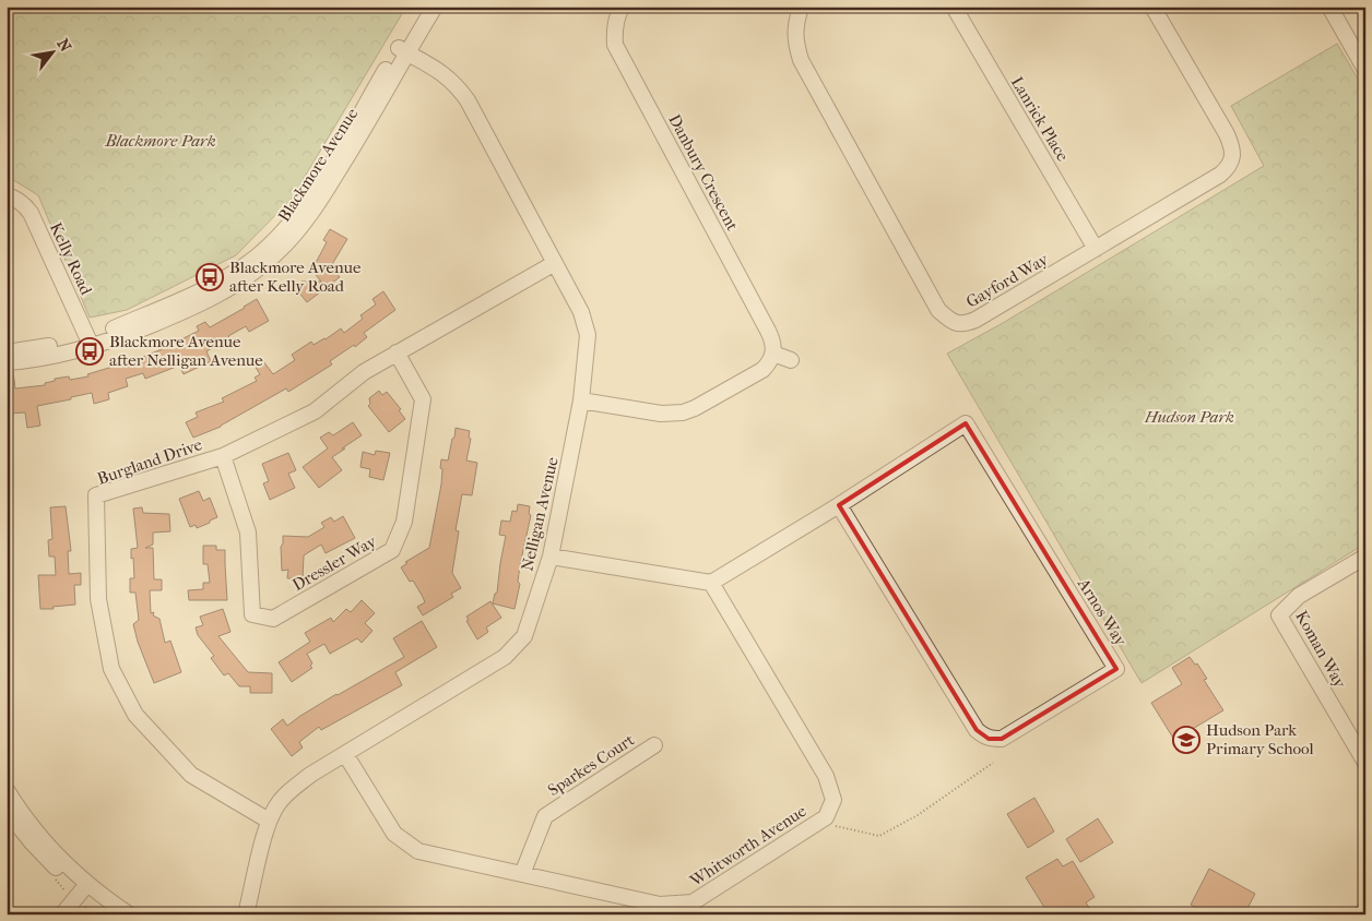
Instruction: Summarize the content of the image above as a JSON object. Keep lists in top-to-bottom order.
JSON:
{
  "streets": {
    "street": [
      "Lanrick Place",
      "Blackmore Avenue",
      "Danbury Crescent",
      "Kelly Road",
      "Gayford Way",
      "Burgland Drive",
      "Nelligan Avenue",
      "Dressler Way",
      "Arnos Way",
      "Koman Way",
      "Sparkes Court",
      "Whitworth Avenue"
    ]
  },
  "crossings": [
    ["Lanrick Place", "Gayford Way"],
    ["Blackmore Avenue", "Kelly Road"],
    ["Blackmore Avenue", "Nelligan Avenue"],
    ["Burgland Drive", "Nelligan Avenue"],
    ["Burgland Drive", "Dressler Way"],
    ["Nelligan Avenue", "Whitworth Avenue"],
    ["Arnos Way", "Whitworth Avenue"],
    ["Sparkes Court", "Whitworth Avenue"]
  ],
  "parks": ["Blackmore Park", "Hudson Park"],
  "places": {
    "bus stop": ["Blackmore Avenue after Kelly Road", "Blackmore Avenue after Nelligan Avenue"],
    "school or university": ["Hudson Park Primary School"]
  },
  "north": "top right"
}
